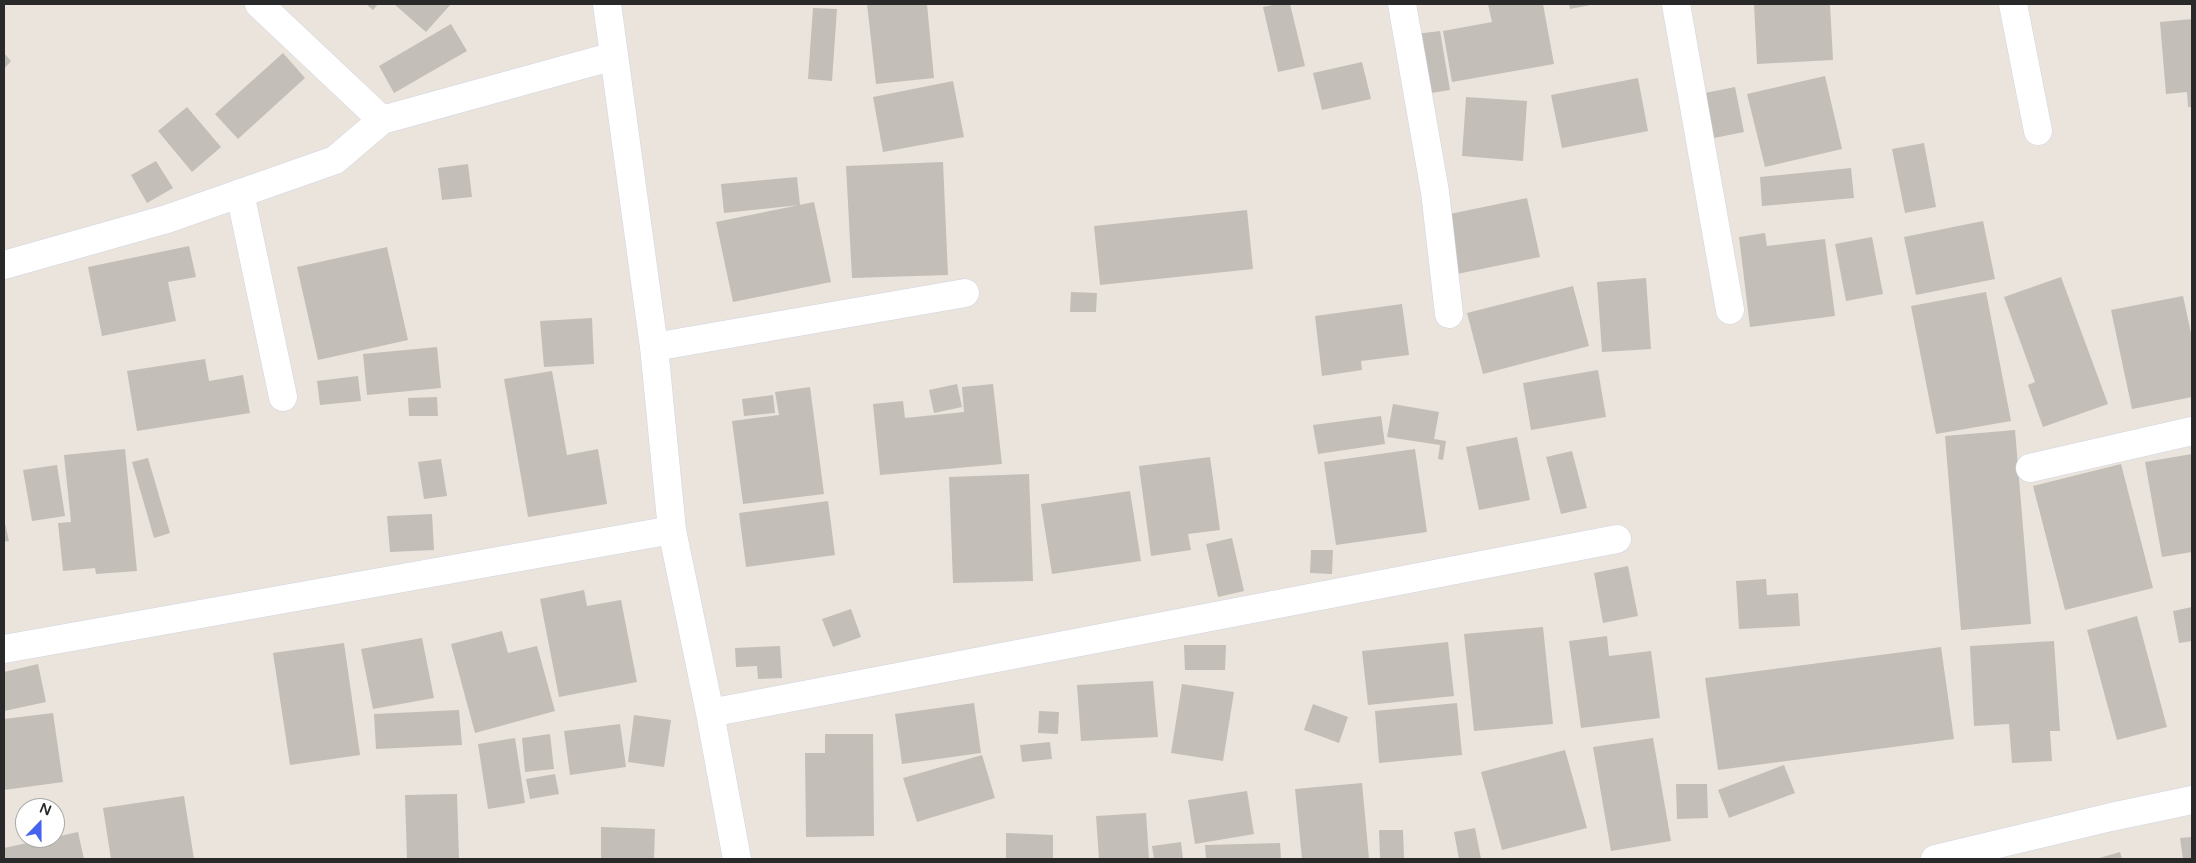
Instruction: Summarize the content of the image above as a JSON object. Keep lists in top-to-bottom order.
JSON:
{
  "north": "top"
}
